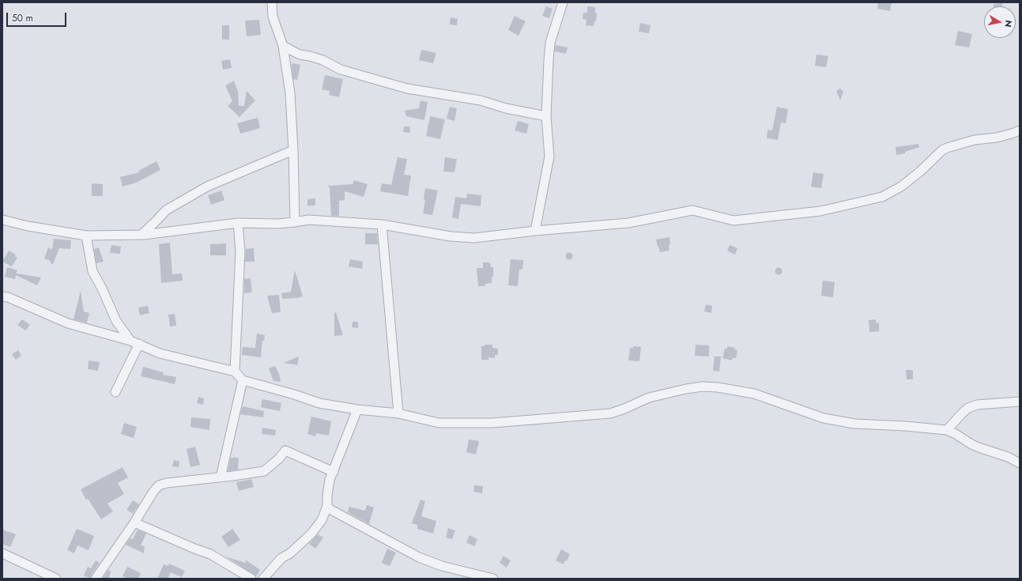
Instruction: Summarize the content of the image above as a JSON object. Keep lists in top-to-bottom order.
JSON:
{
  "scale_bar": "50 m",
  "north": "right"
}
